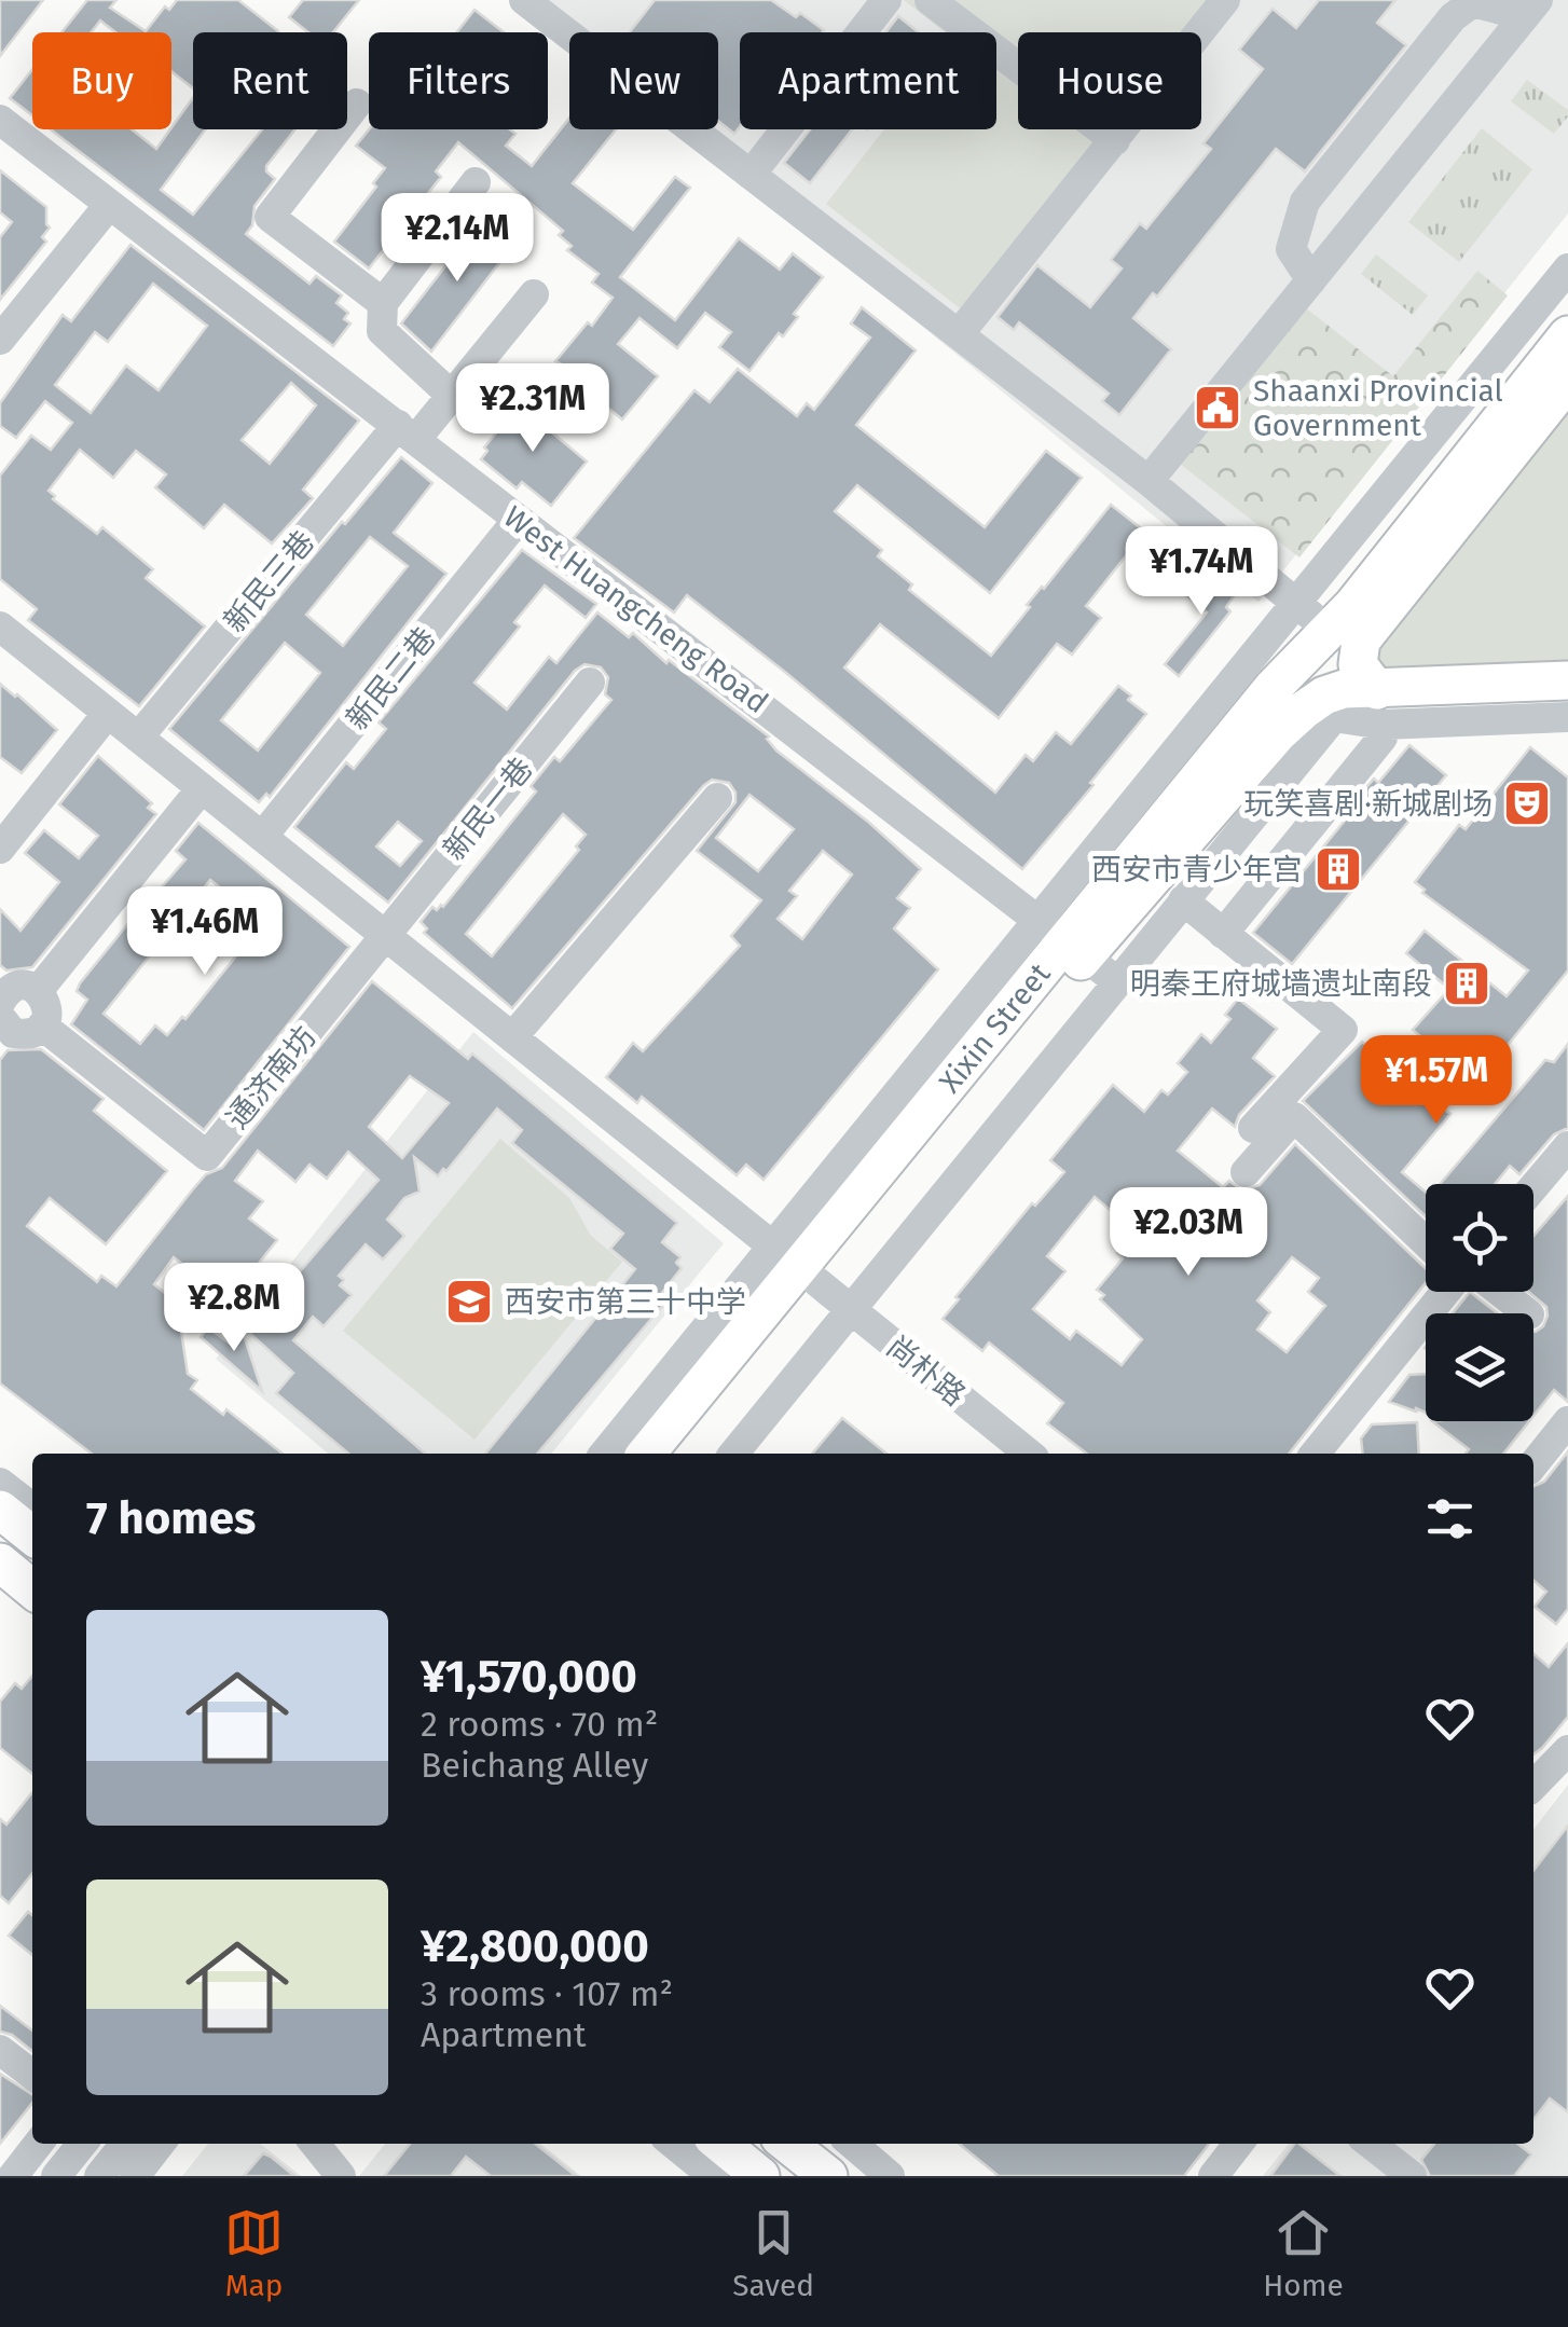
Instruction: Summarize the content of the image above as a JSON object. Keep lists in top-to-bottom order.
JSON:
{
  "streets": {
    "main road": ["Xixin Street"],
    "street": [
      "新民三巷",
      "West Huangcheng Road",
      "新民二巷",
      "新民一巷",
      "通济南坊",
      "尚朴路"
    ]
  },
  "crossings": [
    ["新民三巷", "West Huangcheng Road"],
    ["新民三巷", "尚朴路"],
    ["West Huangcheng Road", "新民二巷"],
    ["West Huangcheng Road", "Xixin Street"],
    ["新民二巷", "尚朴路"],
    ["新民一巷", "通济南坊"],
    ["新民一巷", "尚朴路"],
    ["Xixin Street", "尚朴路"],
    ["通济南坊", "尚朴路"]
  ],
  "places": {
    "public building": ["Shaanxi Provincial Government"],
    "theatre": ["玩笑喜剧·新城剧场"],
    "building": ["西安市青少年宫", "明秦王府城墙遗址南段"],
    "school or university": ["西安市第三十中学"]
  },
  "page": {
    "chip": [
      "Buy",
      "Rent",
      "Filters",
      "New",
      "Apartment",
      "House"
    ],
    "price": [
      "¥2.14M",
      "¥2.31M",
      "¥1.74M",
      "¥1.46M",
      "¥1.57M",
      "¥2.03M",
      "¥2.8M"
    ],
    "heading": "7 homes",
    "list": [
      {
        "name": "¥1,570,000",
        "note": "2 rooms · 70 m² · Beichang Alley"
      },
      {
        "name": "¥2,800,000",
        "note": "3 rooms · 107 m² · Apartment"
      }
    ],
    "tabs": ["Map", "Saved", "Home"]
  }
}
